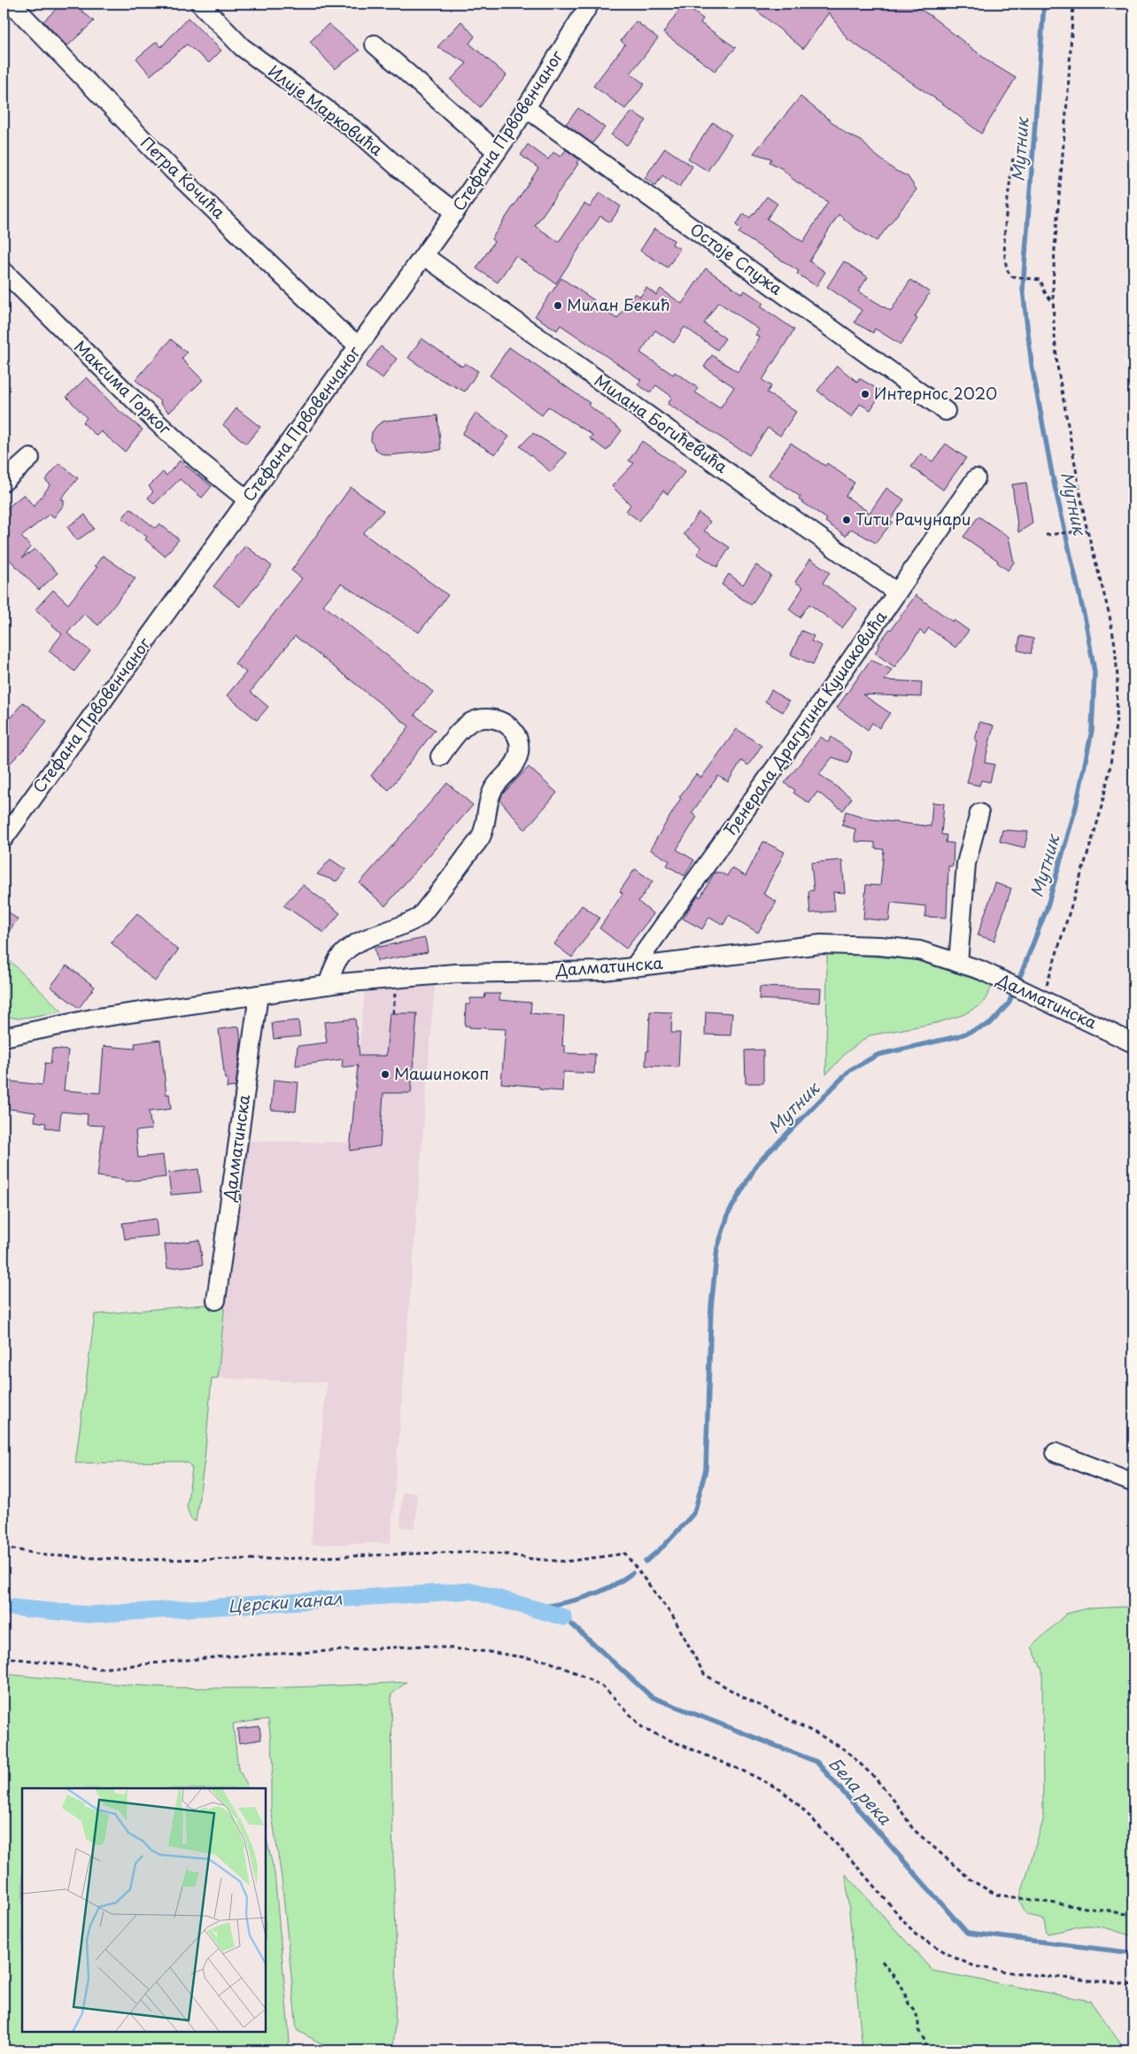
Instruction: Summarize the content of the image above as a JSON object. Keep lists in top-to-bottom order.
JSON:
{
  "streets": {
    "street": [
      "Илије Марковића",
      "Стефана Првовенчаног",
      "Петра Кочића",
      "Остоје Спужа",
      "Максима Горког",
      "Милана Богићевића",
      "Ђенерала Драгутина Кушаковића",
      "Далматинска"
    ]
  },
  "crossings": [
    ["Илије Марковића", "Стефана Првовенчаног"],
    ["Стефана Првовенчаног", "Петра Кочића"],
    ["Стефана Првовенчаног", "Остоје Спужа"],
    ["Стефана Првовенчаног", "Максима Горког"],
    ["Стефана Првовенчаног", "Милана Богићевића"],
    ["Милана Богићевића", "Ђенерала Драгутина Кушаковића"],
    ["Ђенерала Драгутина Кушаковића", "Далматинска"]
  ],
  "water": ["Мутник", "Церски канал", "Бела река"],
  "places": [
    "Милан Бекић",
    "Интернос 2020",
    "Тити Рачунари",
    "Машинокоп"
  ]
}
